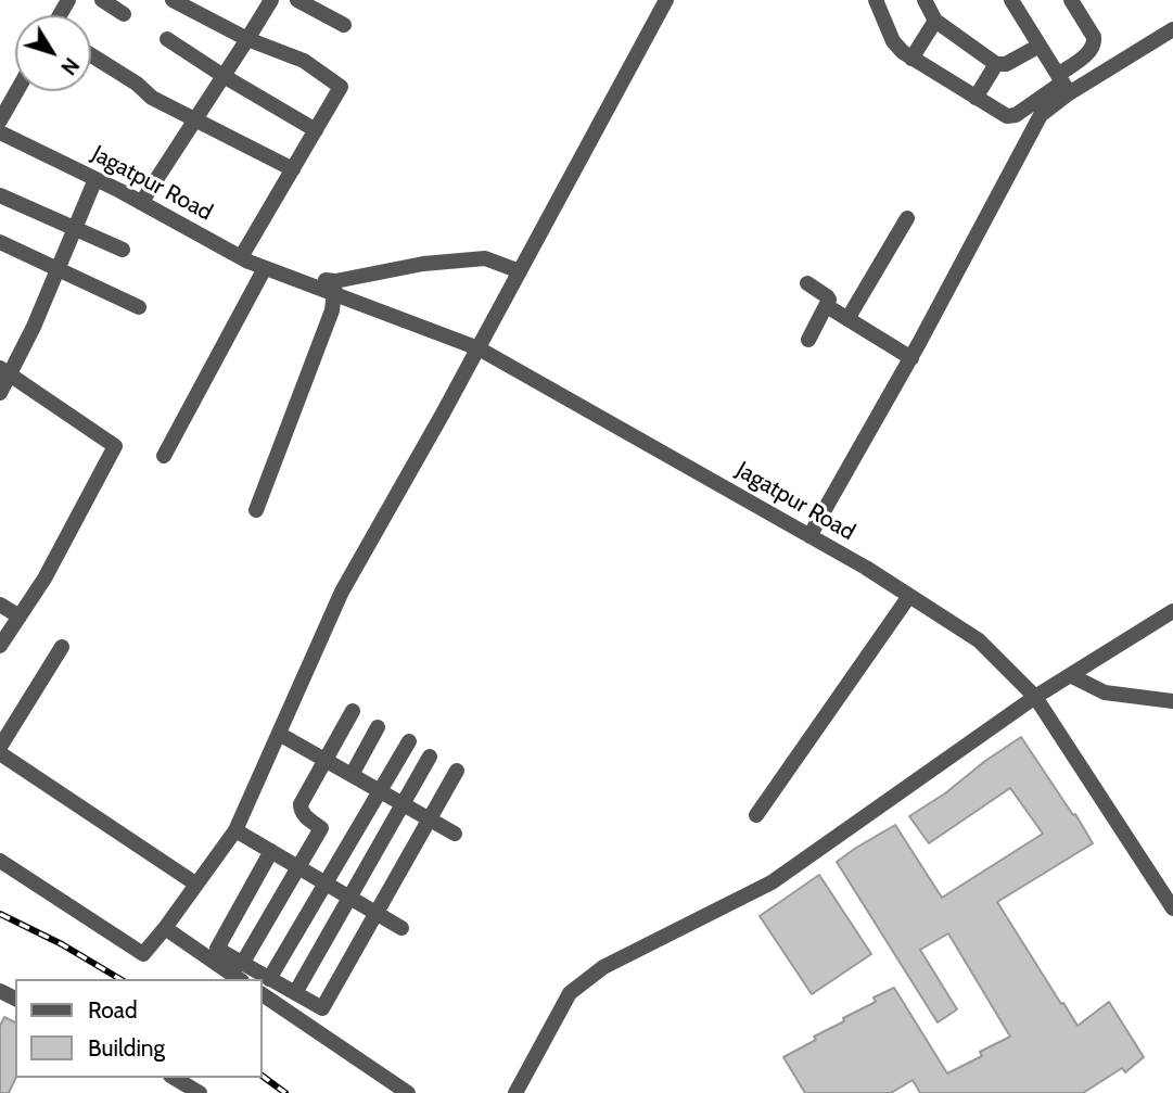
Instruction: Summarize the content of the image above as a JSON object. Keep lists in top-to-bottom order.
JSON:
{
  "streets": {
    "street": ["Jagatpur Road"]
  },
  "legend": ["Road", "Building"],
  "north": "bottom right"
}
